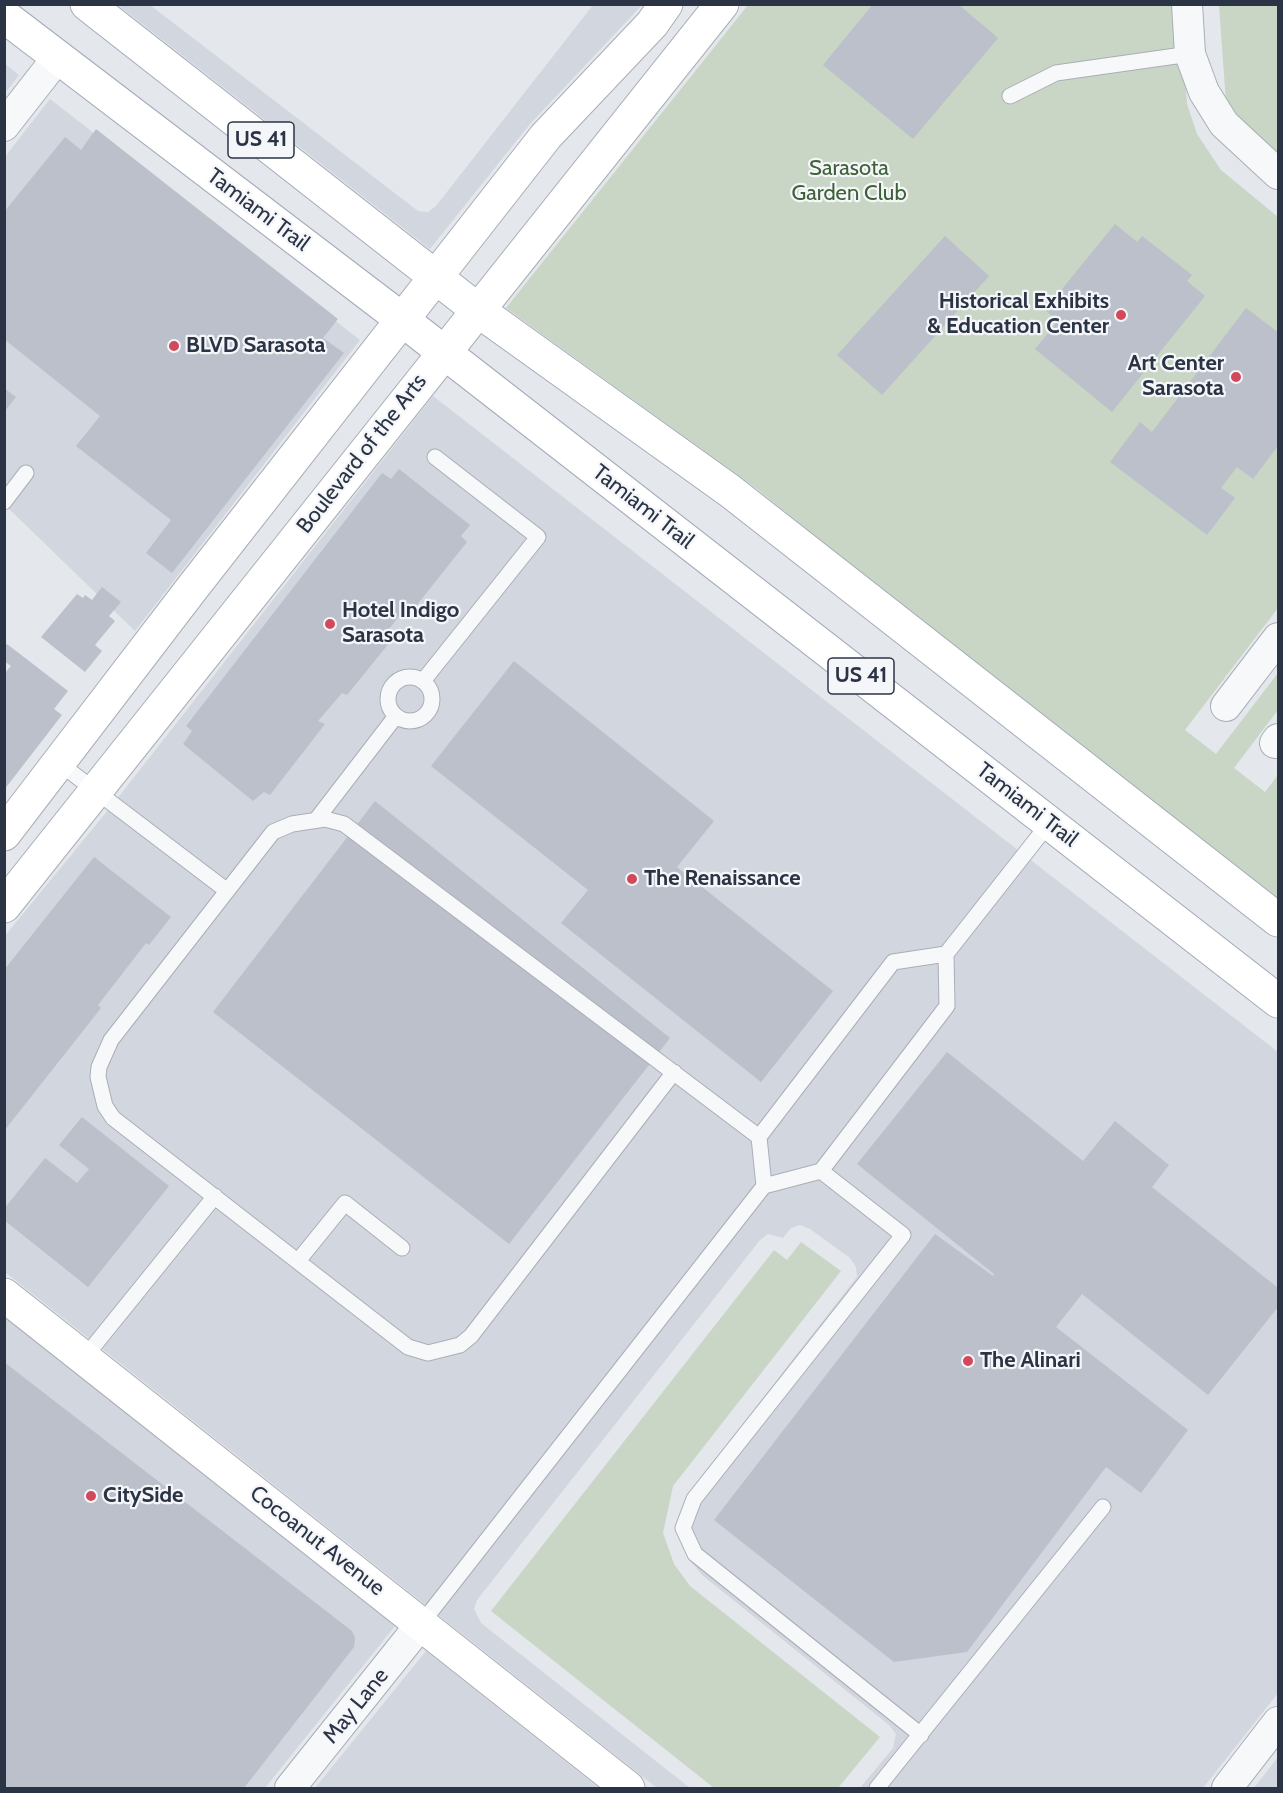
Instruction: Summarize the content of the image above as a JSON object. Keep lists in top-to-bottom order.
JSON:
{
  "streets": {
    "main road": [
      "US 41",
      "Tamiami Trail",
      "Boulevard of the Arts",
      "Cocoanut Avenue"
    ],
    "street": ["May Lane"]
  },
  "crossings": [
    ["US 41", "Boulevard of the Arts"],
    ["Tamiami Trail", "Boulevard of the Arts"],
    ["Cocoanut Avenue", "May Lane"]
  ],
  "parks": ["Sarasota Garden Club"],
  "places": [
    "Historical Exhibits & Education Center",
    "BLVD Sarasota",
    "Art Center Sarasota",
    "Hotel Indigo Sarasota",
    "The Renaissance",
    "The Alinari",
    "CitySide"
  ]
}
